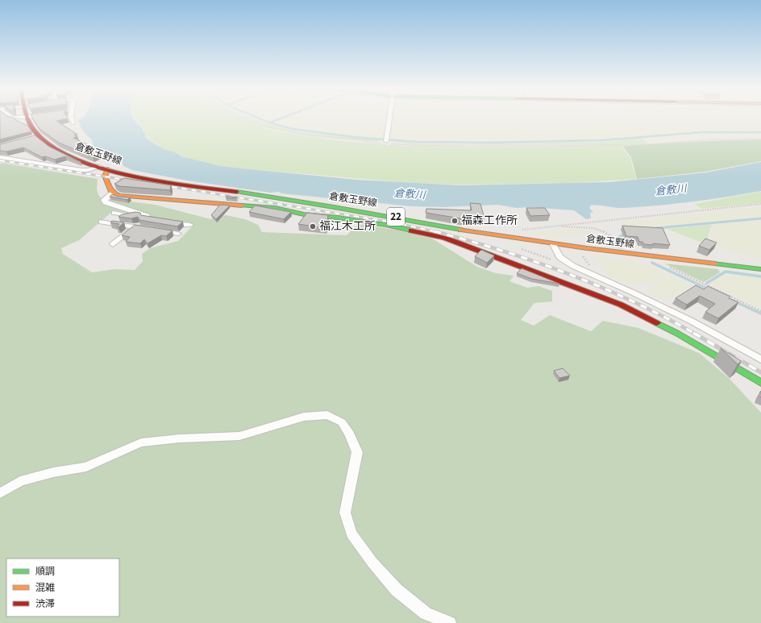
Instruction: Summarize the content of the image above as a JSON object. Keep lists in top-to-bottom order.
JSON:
{
  "streets": {
    "street": ["倉敷玉野線", "22"]
  },
  "water": ["倉敷川"],
  "places": ["福森工作所", "福江木工所"],
  "legend": ["順調", "混雑", "渋滞"]
}
